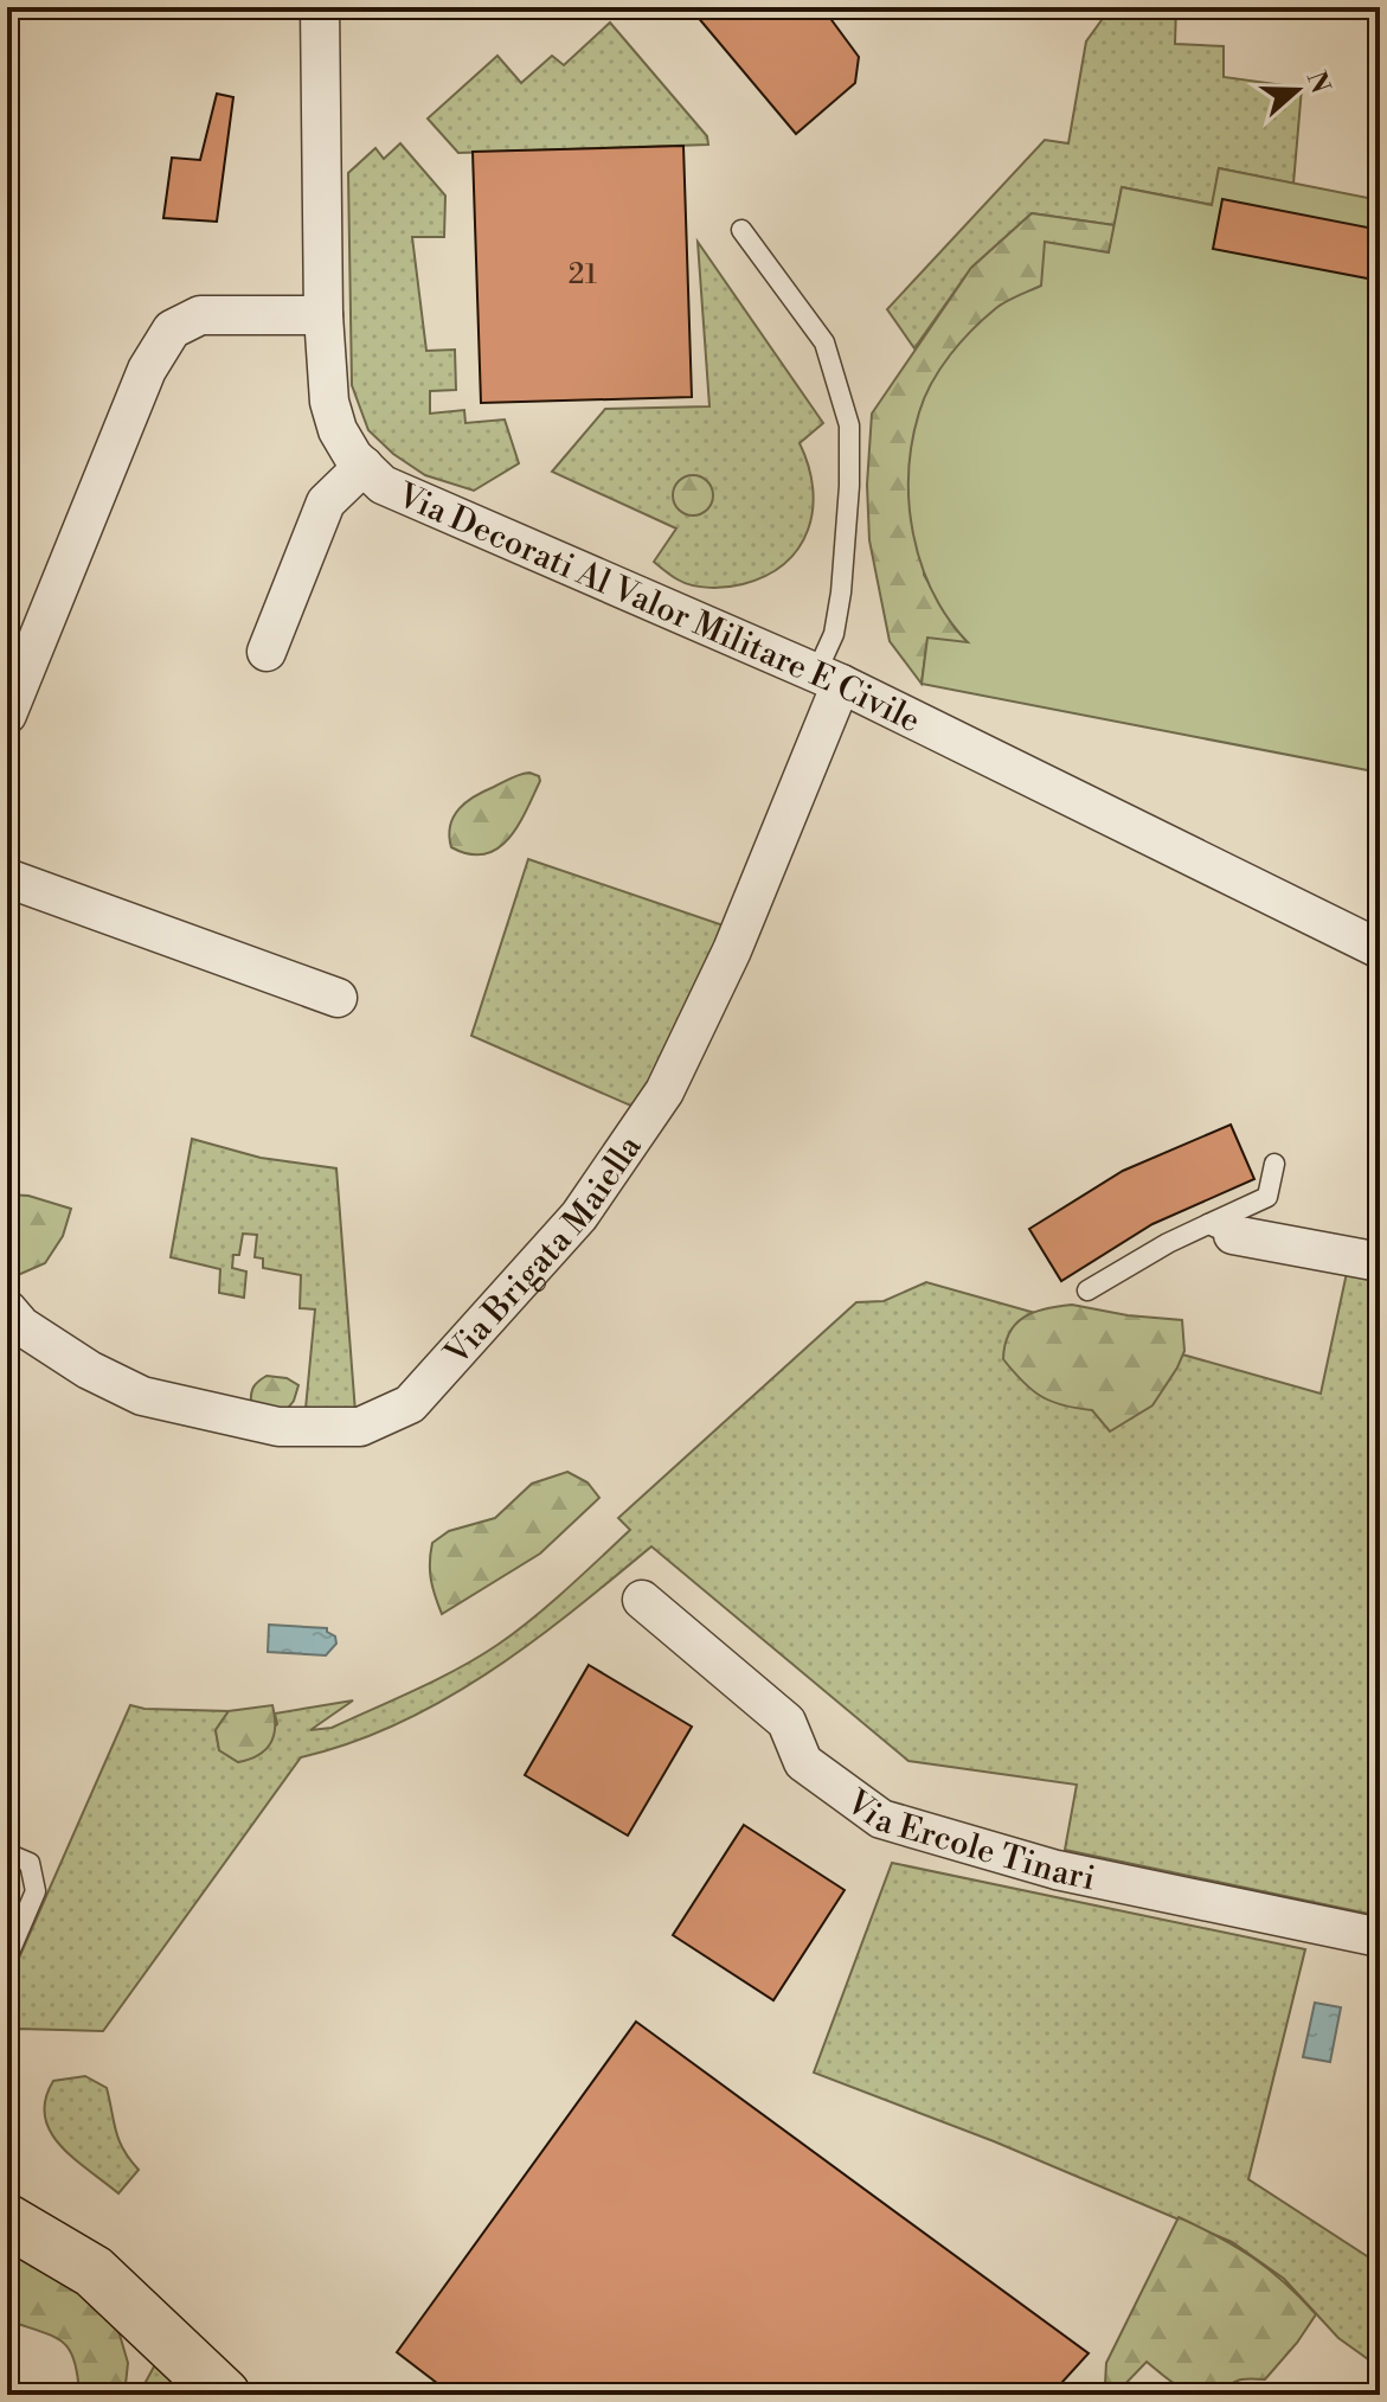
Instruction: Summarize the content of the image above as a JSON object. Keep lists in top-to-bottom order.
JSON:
{
  "streets": {
    "street": ["Via Decorati Al Valor Militare E Civile", "Via Brigata Maiella", "Via Ercole Tinari"]
  },
  "crossings": [
    ["Via Decorati Al Valor Militare E Civile", "Via Brigata Maiella"]
  ],
  "house_numbers": ["21"],
  "north": "right"
}
